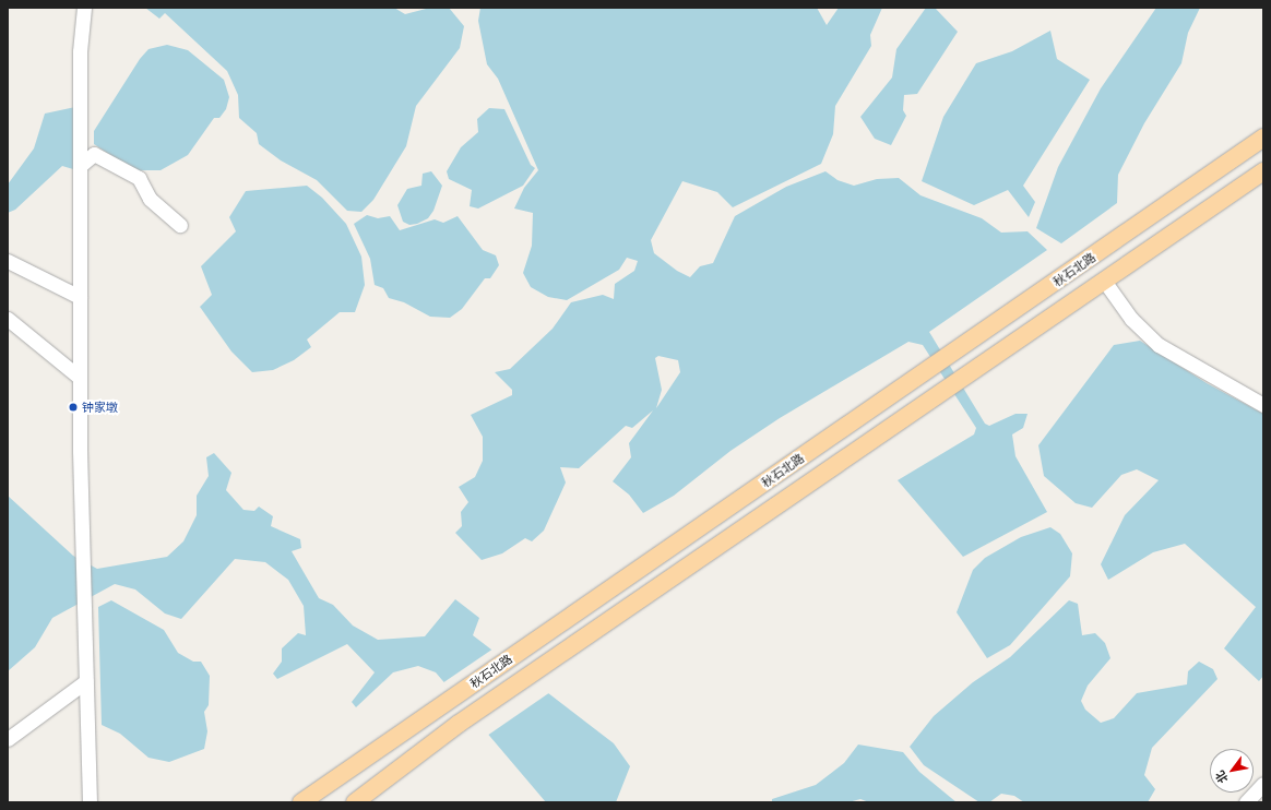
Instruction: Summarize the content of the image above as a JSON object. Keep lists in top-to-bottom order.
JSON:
{
  "streets": {
    "main road": ["秋石北路"]
  },
  "places": ["钟家墩"],
  "north": "bottom left"
}
